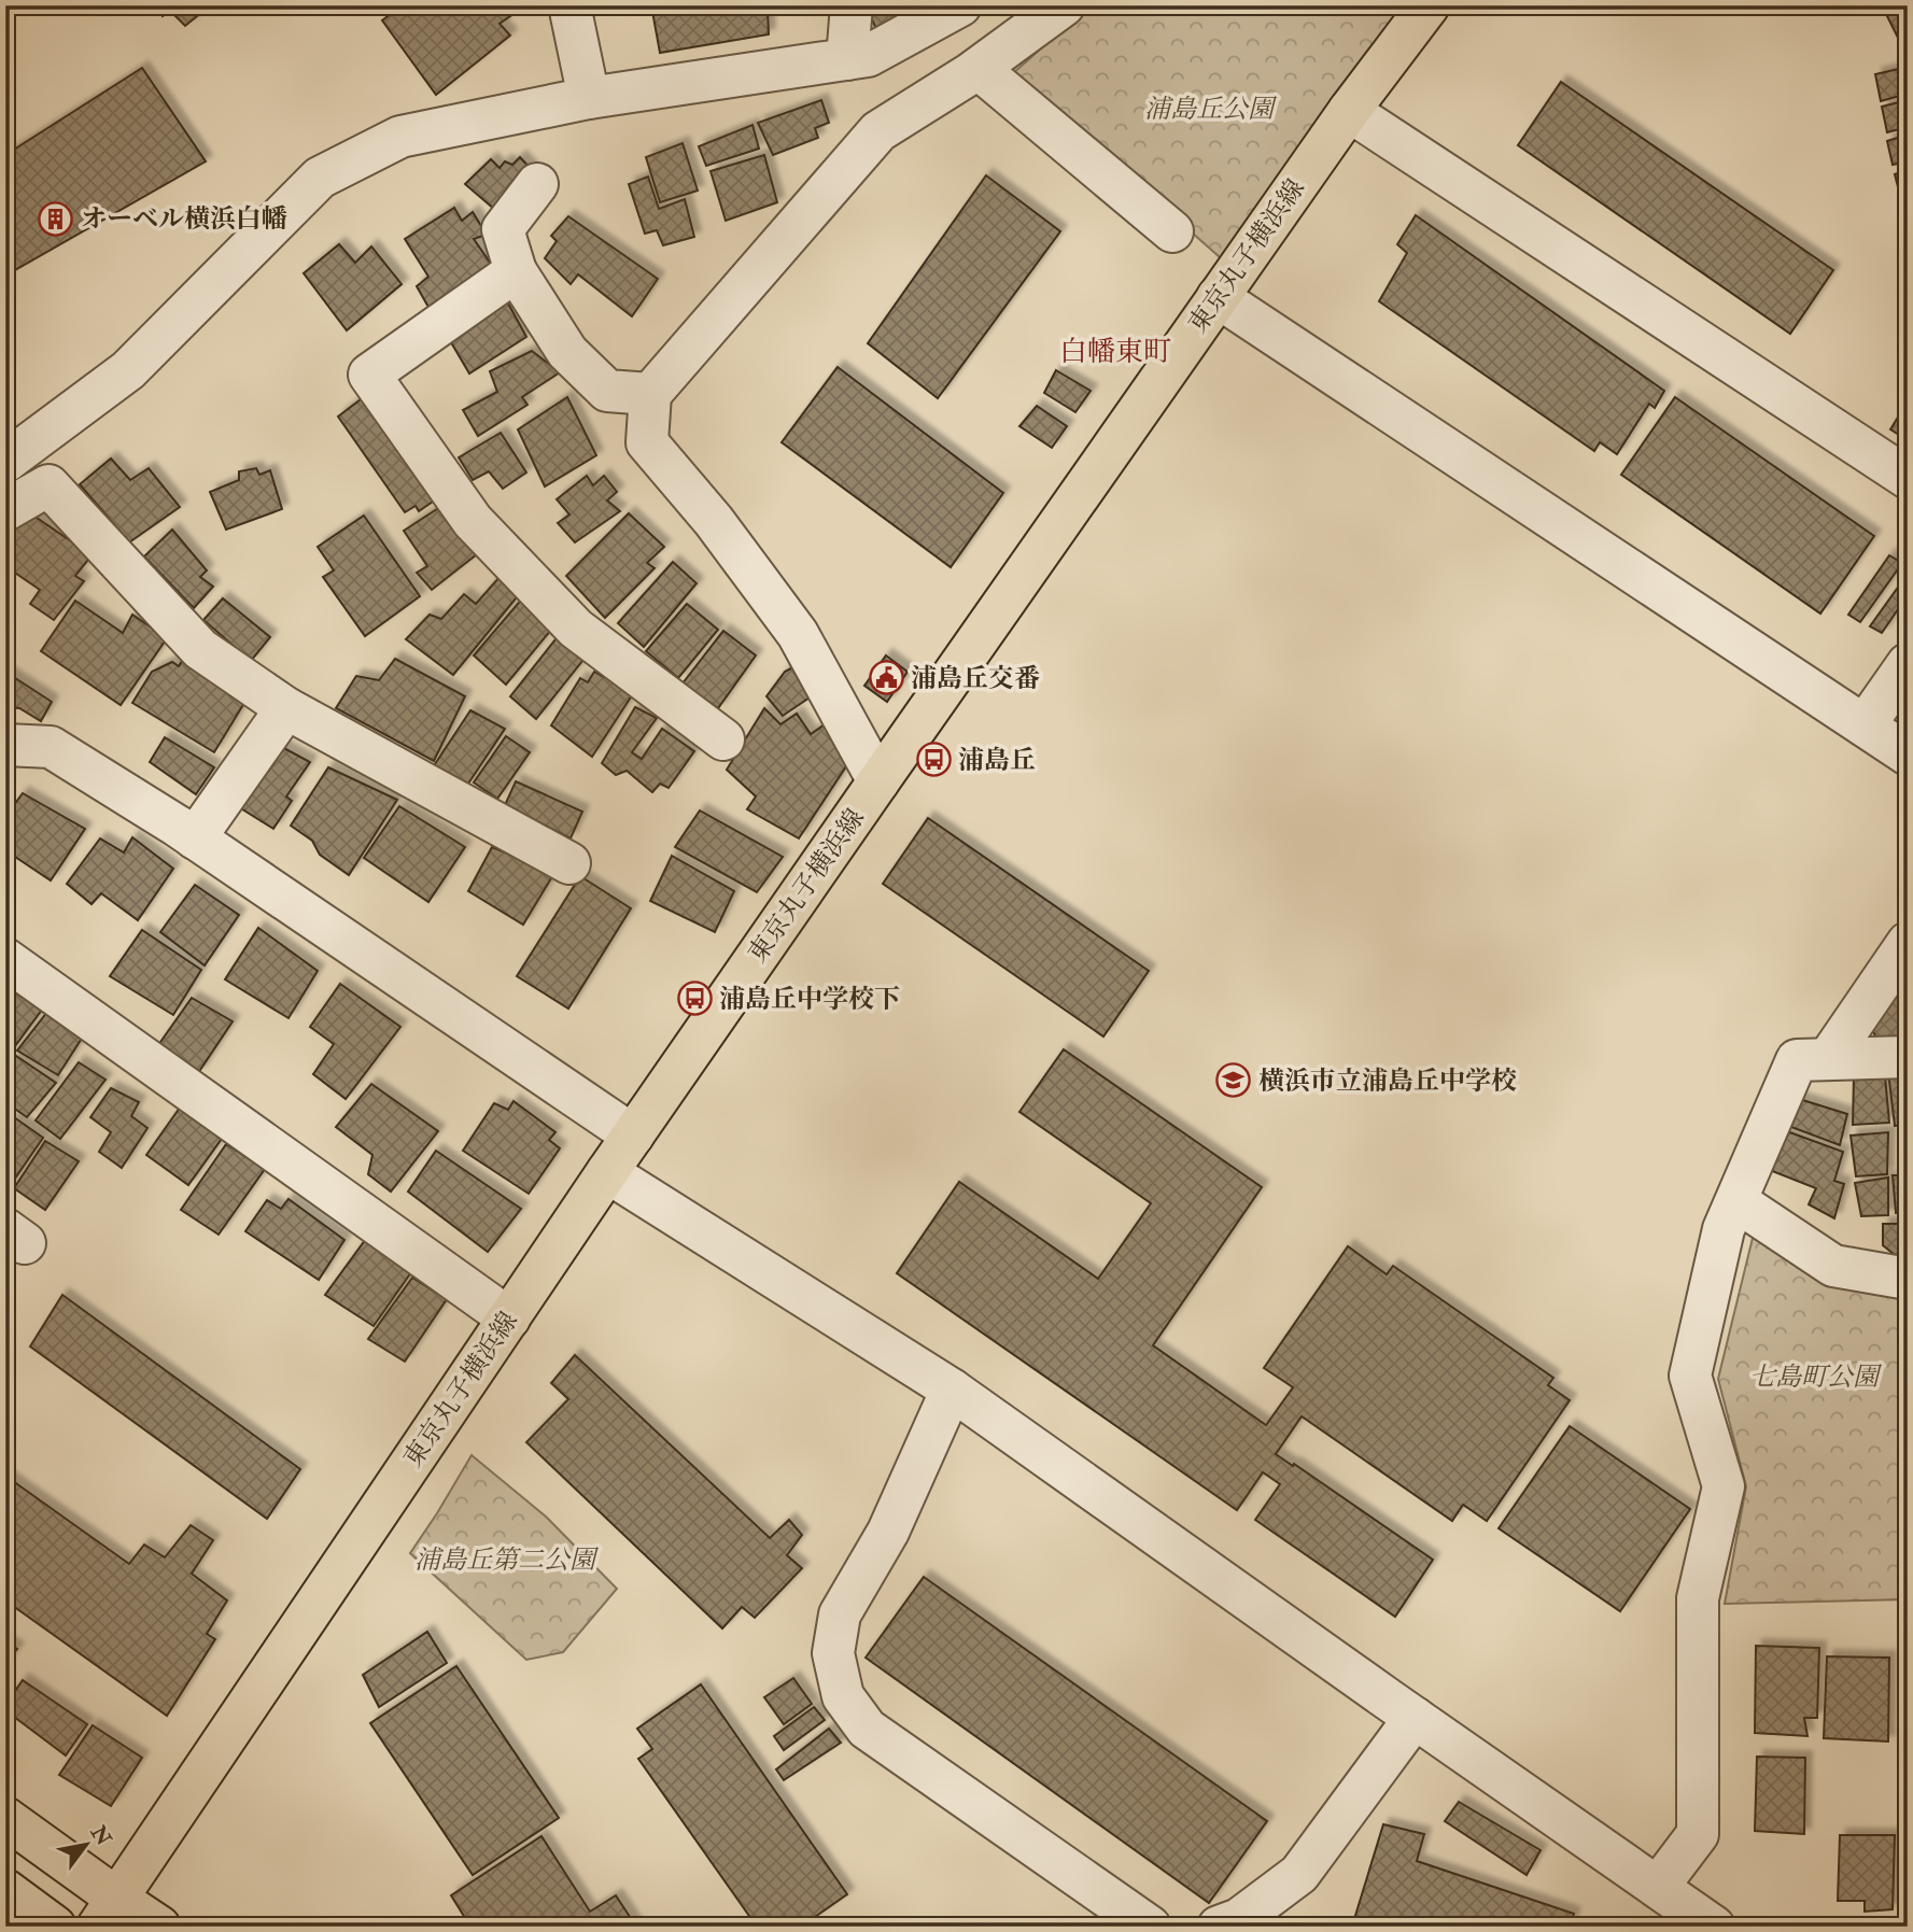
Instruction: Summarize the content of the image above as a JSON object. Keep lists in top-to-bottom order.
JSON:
{
  "streets": {
    "main road": ["東京丸子横浜線"]
  },
  "districts": ["白幡東町"],
  "parks": ["浦島丘公園", "七島町公園", "浦島丘第二公園"],
  "places": {
    "building": ["オーベル横浜白幡"],
    "public building": ["浦島丘交番"],
    "bus stop": ["浦島丘", "浦島丘中学校下"],
    "school or university": ["横浜市立浦島丘中学校"]
  },
  "north": "top right"
}
